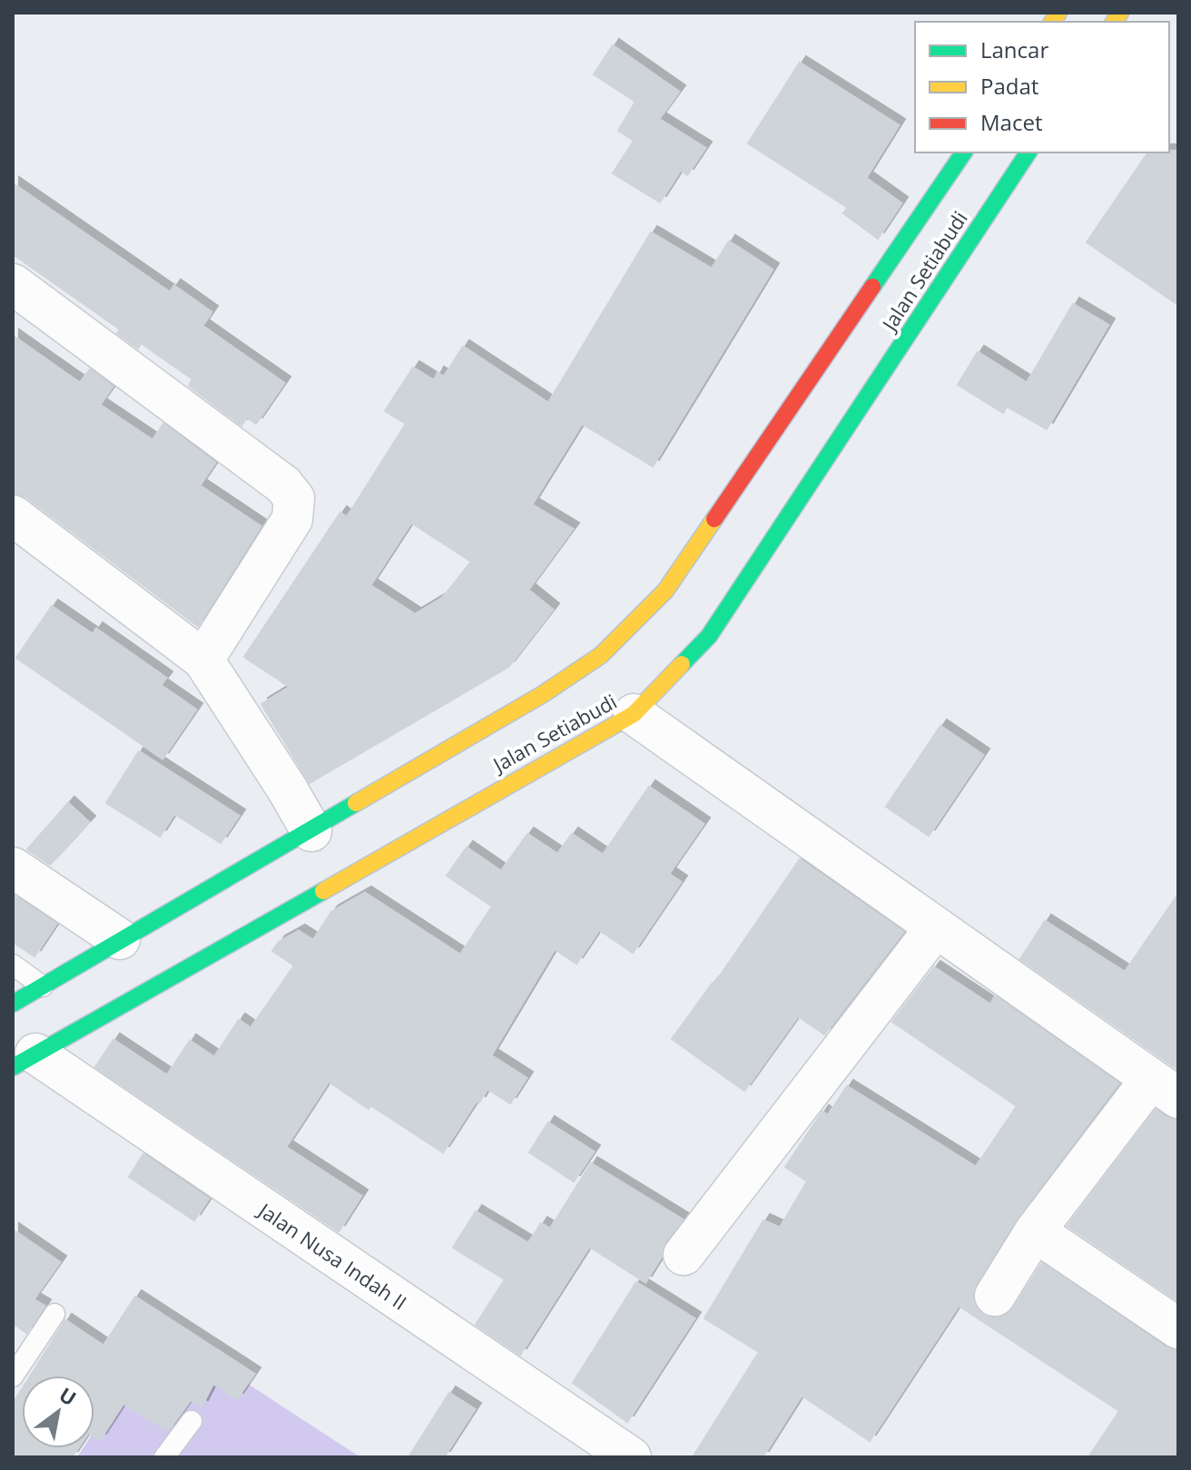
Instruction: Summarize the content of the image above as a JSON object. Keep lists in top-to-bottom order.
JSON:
{
  "streets": {
    "main road": ["Jalan Setiabudi"],
    "street": ["Jalan Nusa Indah II"]
  },
  "crossings": [
    ["Jalan Setiabudi", "Jalan Nusa Indah II"]
  ],
  "legend": ["Lancar", "Padat", "Macet"],
  "north": "top right"
}
